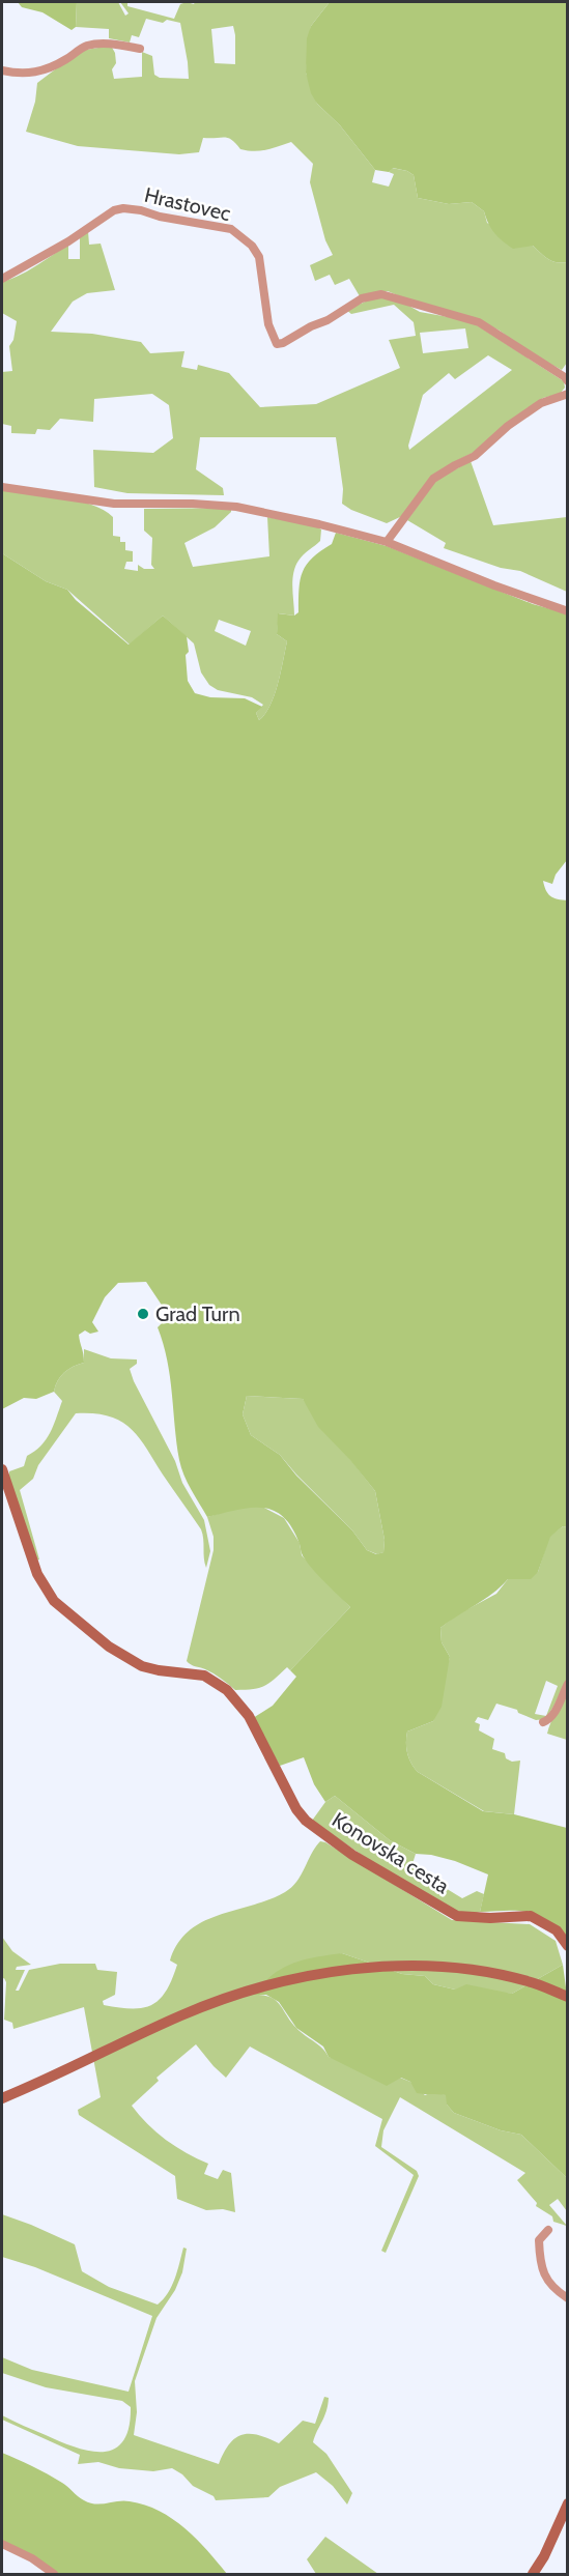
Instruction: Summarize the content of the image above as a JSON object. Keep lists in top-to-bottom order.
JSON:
{
  "streets": {
    "street": ["Hrastovec", "Konovska cesta"]
  },
  "places": ["Grad Turn"]
}
